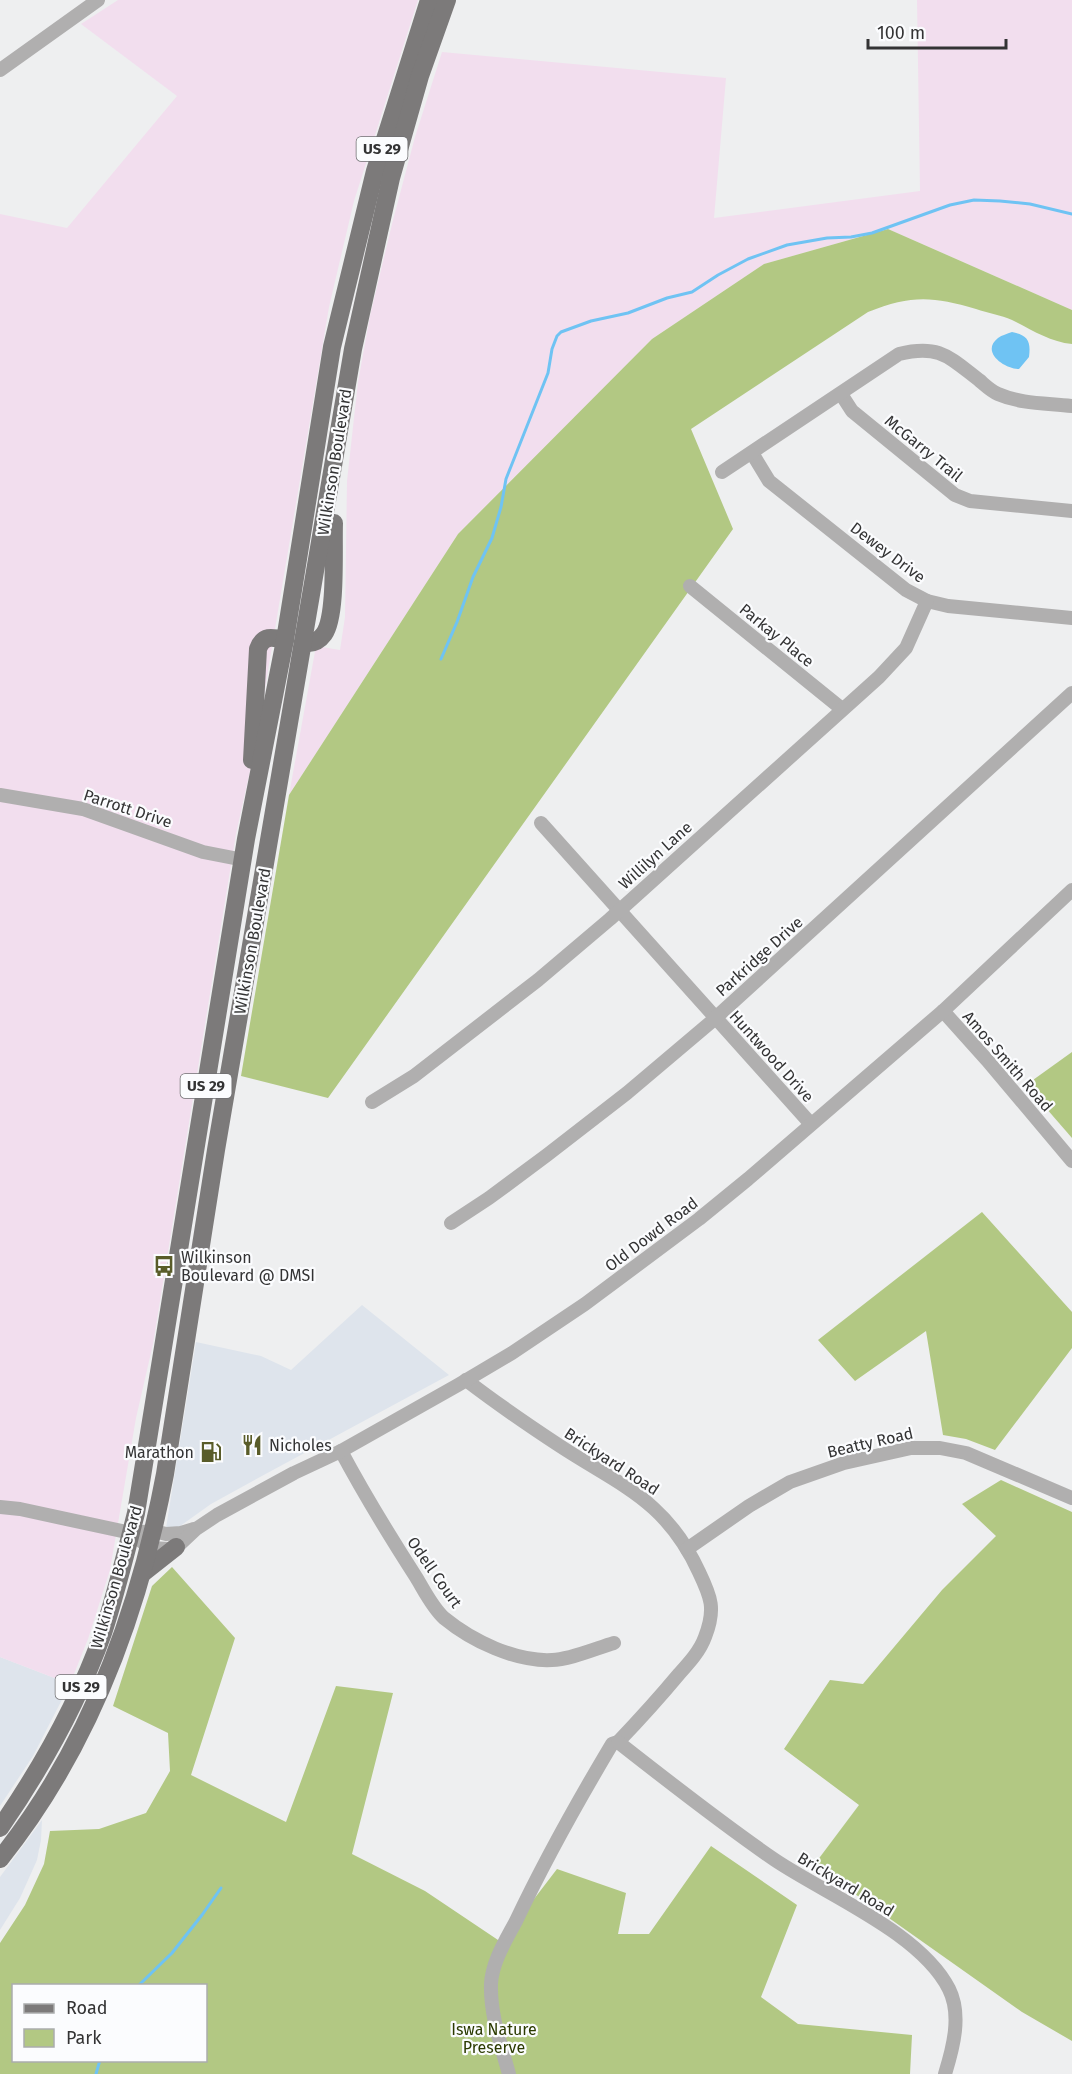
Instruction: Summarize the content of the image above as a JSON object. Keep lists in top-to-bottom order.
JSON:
{
  "streets": {
    "main road": ["US 29", "Wilkinson Boulevard"],
    "street": [
      "McGarry Trail",
      "Dewey Drive",
      "Parkay Place",
      "Parrott Drive",
      "Willilyn Lane",
      "Parkridge Drive",
      "Huntwood Drive",
      "Amos Smith Road",
      "Old Dowd Road",
      "Beatty Road",
      "Brickyard Road",
      "Odell Court"
    ]
  },
  "crossings": [
    ["Wilkinson Boulevard", "Parrott Drive"],
    ["Wilkinson Boulevard", "Old Dowd Road"],
    ["Dewey Drive", "Willilyn Lane"],
    ["Parkay Place", "Willilyn Lane"],
    ["Willilyn Lane", "Huntwood Drive"],
    ["Parkridge Drive", "Huntwood Drive"],
    ["Huntwood Drive", "Old Dowd Road"],
    ["Amos Smith Road", "Old Dowd Road"],
    ["Old Dowd Road", "Brickyard Road"],
    ["Old Dowd Road", "Odell Court"],
    ["Beatty Road", "Brickyard Road"]
  ],
  "parks": ["Iswa Nature Preserve"],
  "places": {
    "bus stop": ["Wilkinson Boulevard @ DMSI"],
    "restaurant": ["Nicholes"],
    "fuel station": ["Marathon"]
  },
  "legend": ["Road", "Park"],
  "scale_bar": "100 m"
}
